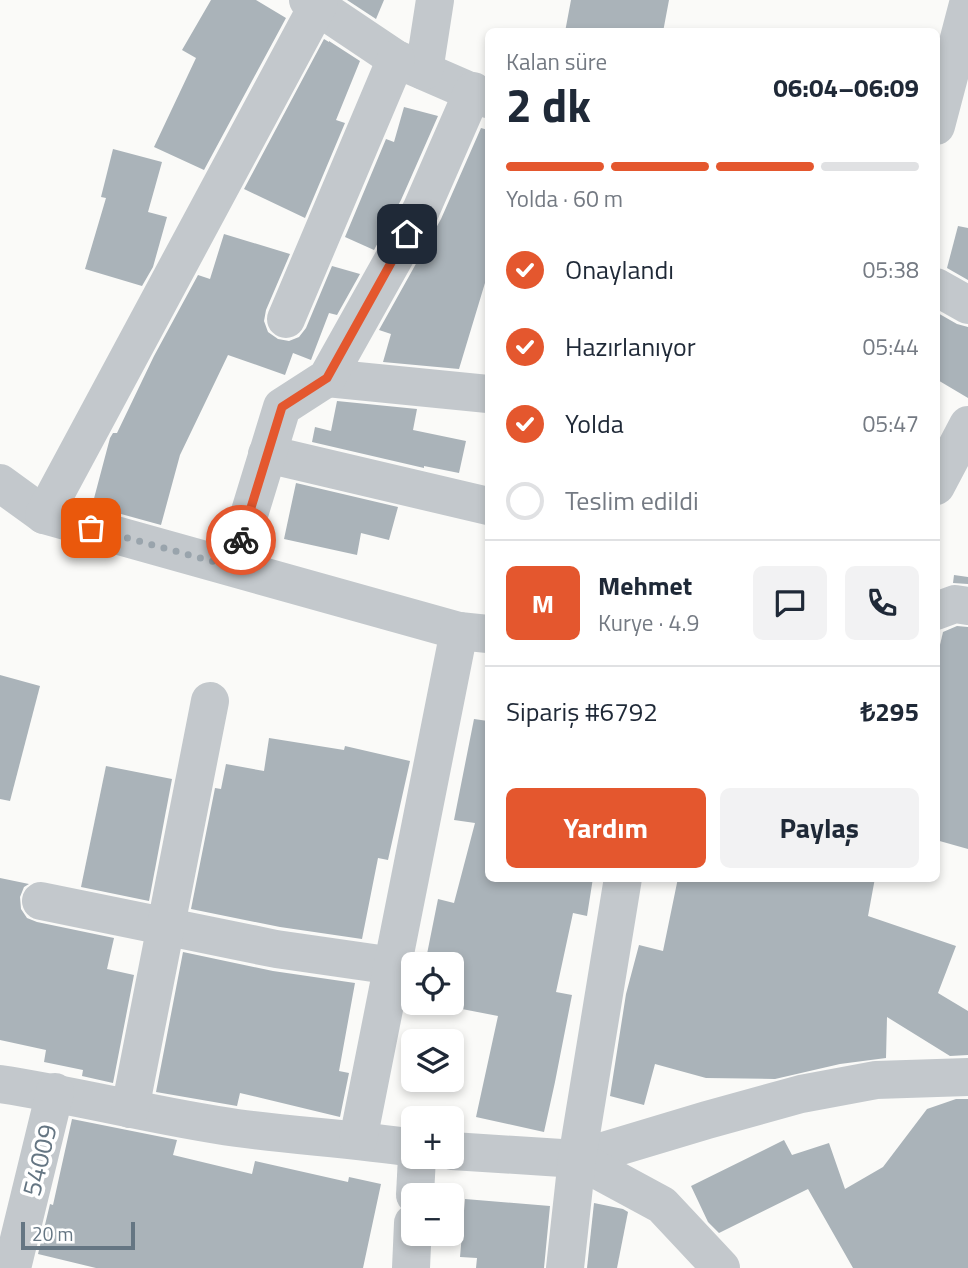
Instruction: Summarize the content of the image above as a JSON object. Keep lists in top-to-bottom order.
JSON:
{
  "streets": {
    "street": ["54009"]
  },
  "scale_bar": "20 m",
  "page": {
    "heading": ["2 dk", "Kalan süre", "06:04–06:09"],
    "panel": [
      "Mehmet",
      "Kurye · 4.9",
      "Sipariş #6792",
      "₺295"
    ],
    "bar": "Yolda · 60 m",
    "list": [
      ["Onaylandı", "05:38"],
      ["Hazırlanıyor", "05:44"],
      ["Yolda", "05:47"],
      "Teslim edildi"
    ],
    "round": "M",
    "buttons": ["Yardım", "Paylaş"],
    "map_buttons": ["+", "−"],
    "scale": "20 m"
  }
}
